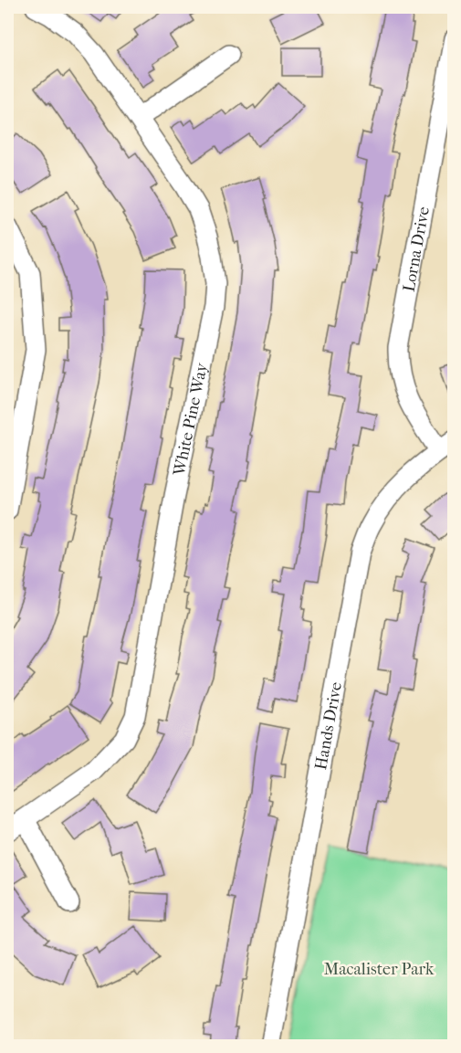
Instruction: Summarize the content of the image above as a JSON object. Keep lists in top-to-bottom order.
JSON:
{
  "streets": {
    "street": ["Lorna Drive", "White Pine Way", "Hands Drive"]
  },
  "crossings": [
    ["Lorna Drive", "Hands Drive"]
  ],
  "parks": ["Macalister Park"]
}
